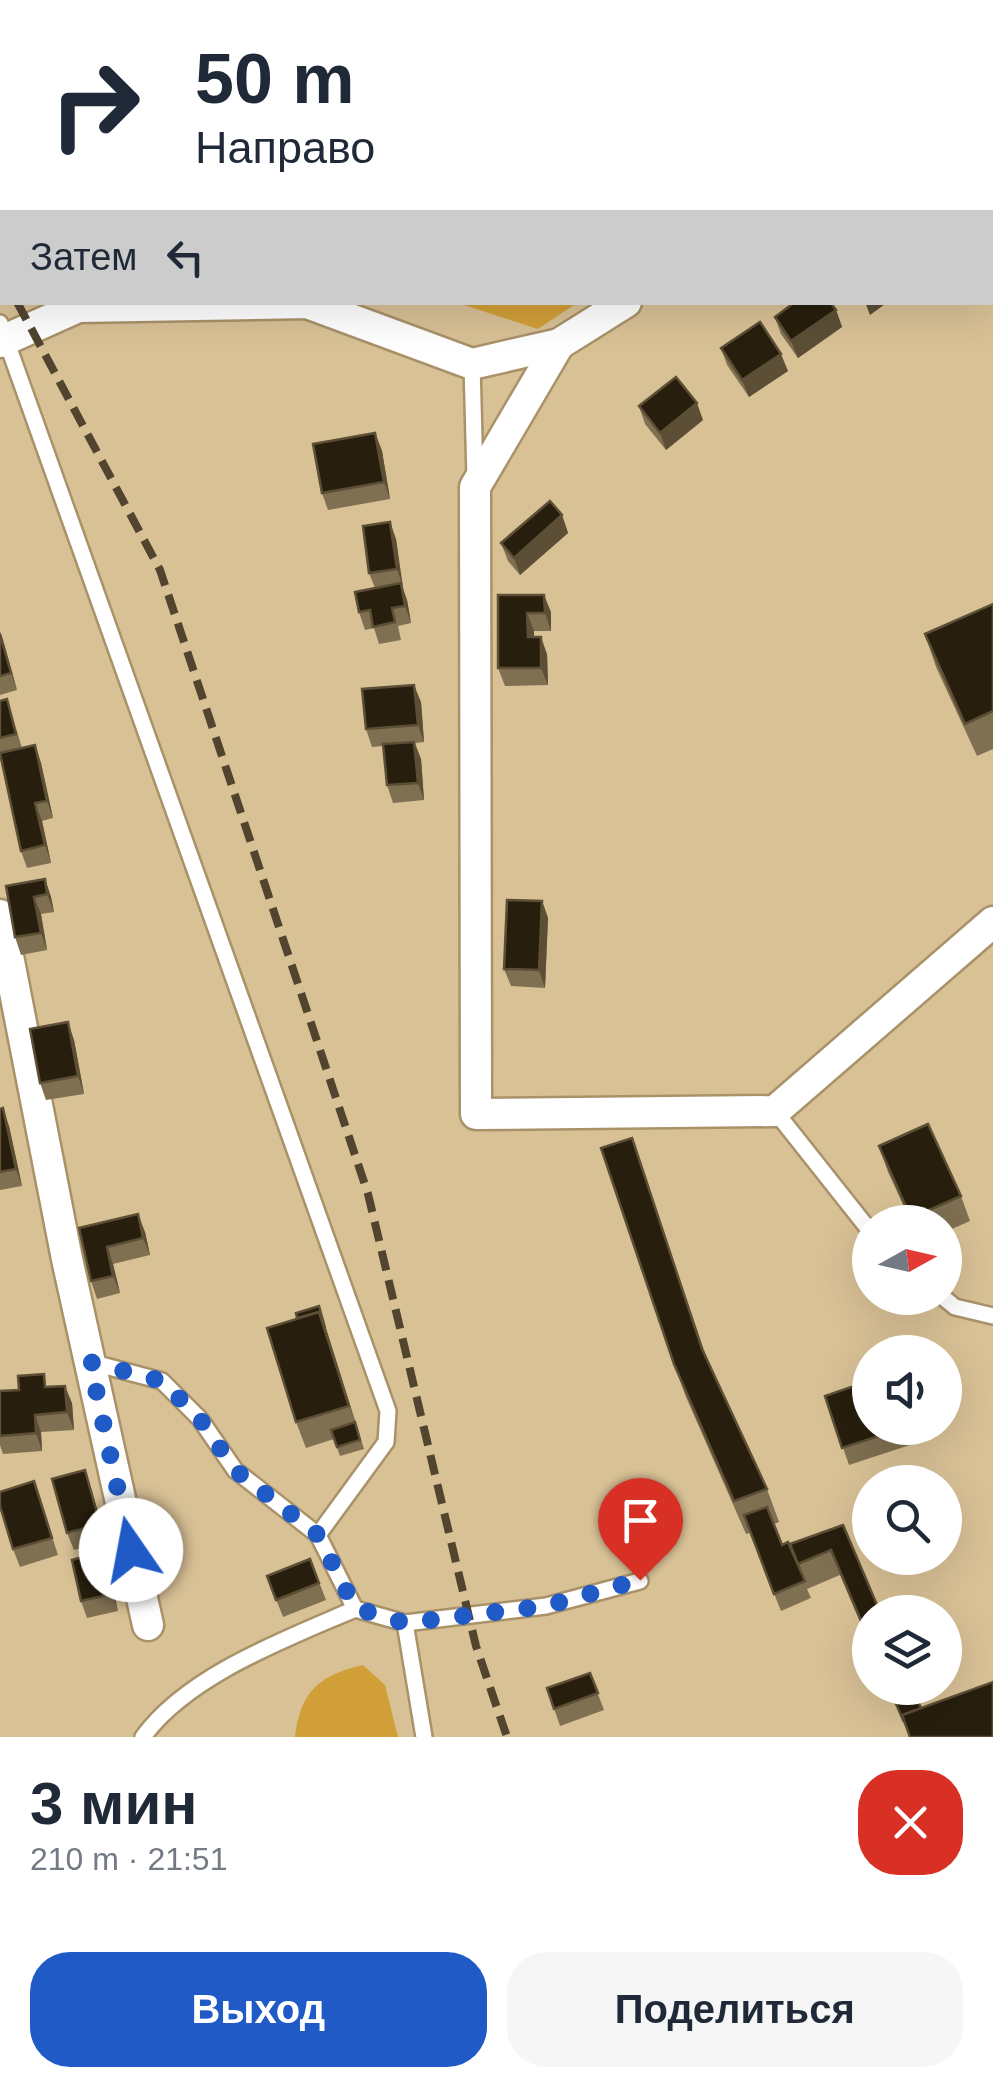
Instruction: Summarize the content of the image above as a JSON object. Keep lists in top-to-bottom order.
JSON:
{
  "north": "right",
  "page": {
    "turn": ["50 m", "Направо"],
    "then": "Затем",
    "heading": ["3 мин", "210 m · 21:51"],
    "buttons": ["Выход", "Поделиться"]
  }
}
